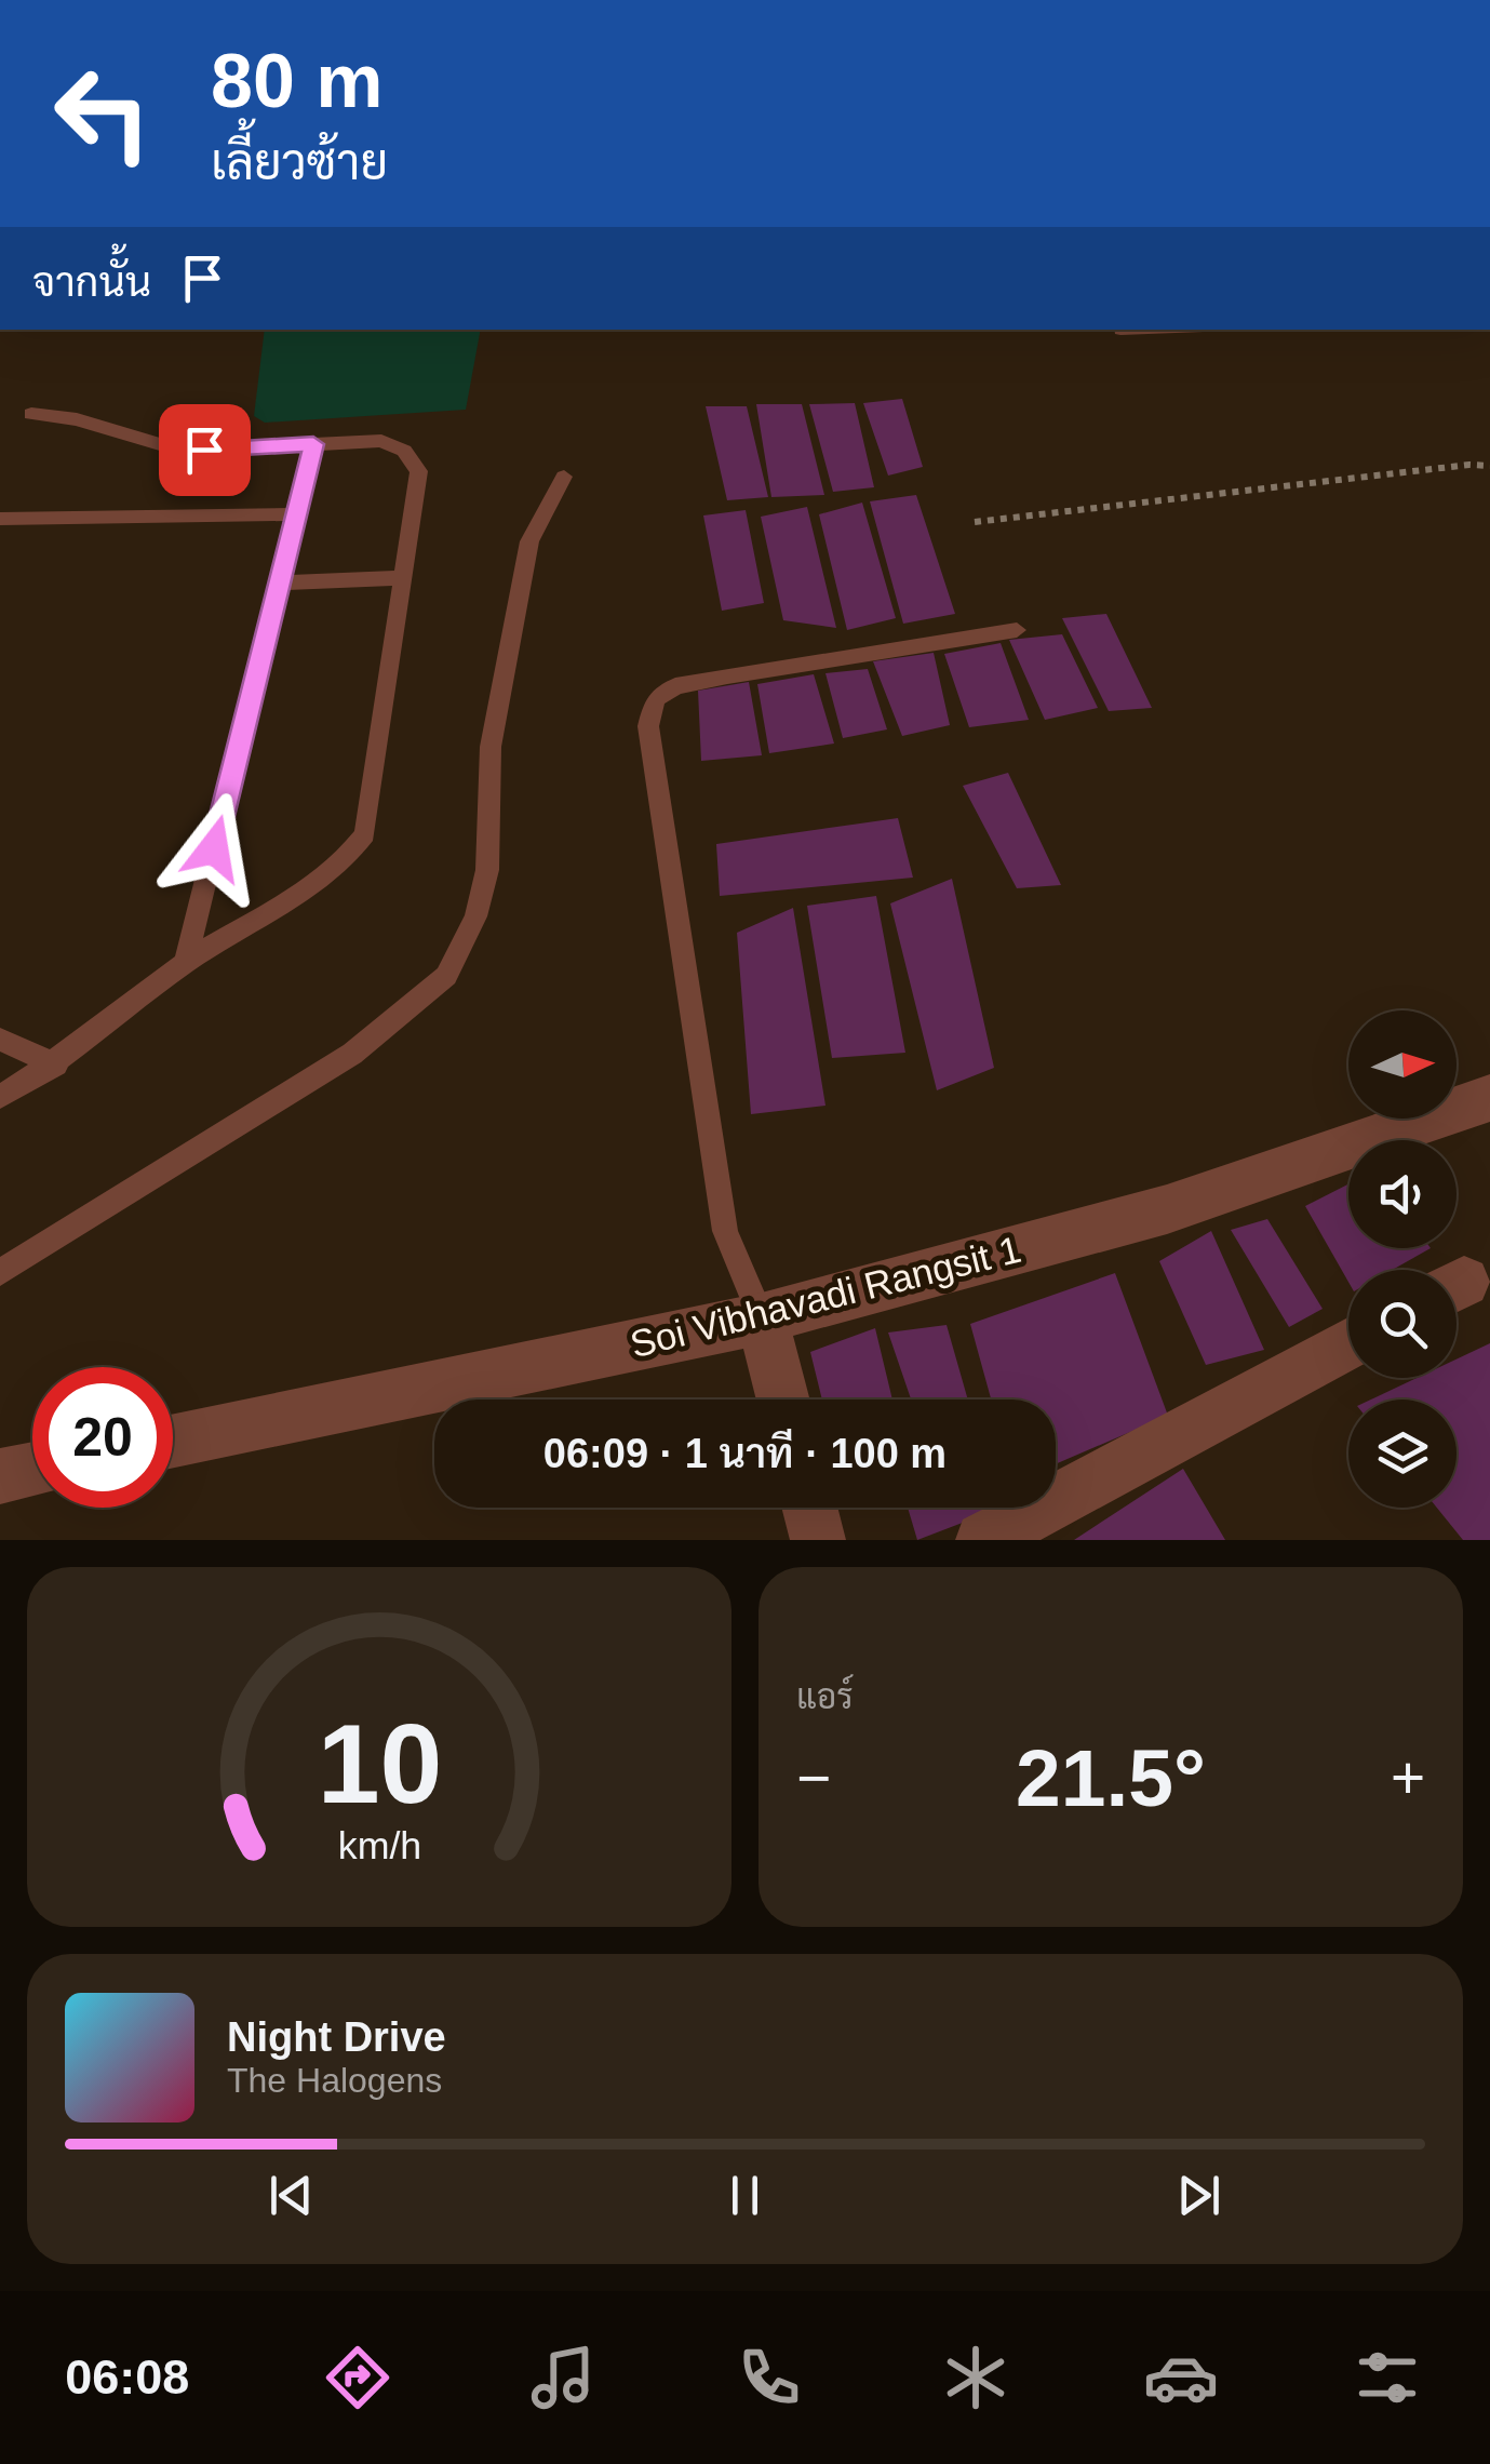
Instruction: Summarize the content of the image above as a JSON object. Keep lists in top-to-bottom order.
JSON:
{
  "streets": {
    "street": ["Soi Vibhavadi Rangsit 1"]
  },
  "north": "right",
  "page": {
    "turn": ["80 m", "เลี้ยวซ้าย"],
    "then": "จากนั้น",
    "limit": "20",
    "trip": "06:09 · 1 นาที · 100 m",
    "tile": "แอร์",
    "heat": ["−", "21.5°", "+"],
    "song": ["Night Drive", "The Halogens"],
    "tabs": "06:08",
    "gauge": ["10", "km/h"]
  }
}
